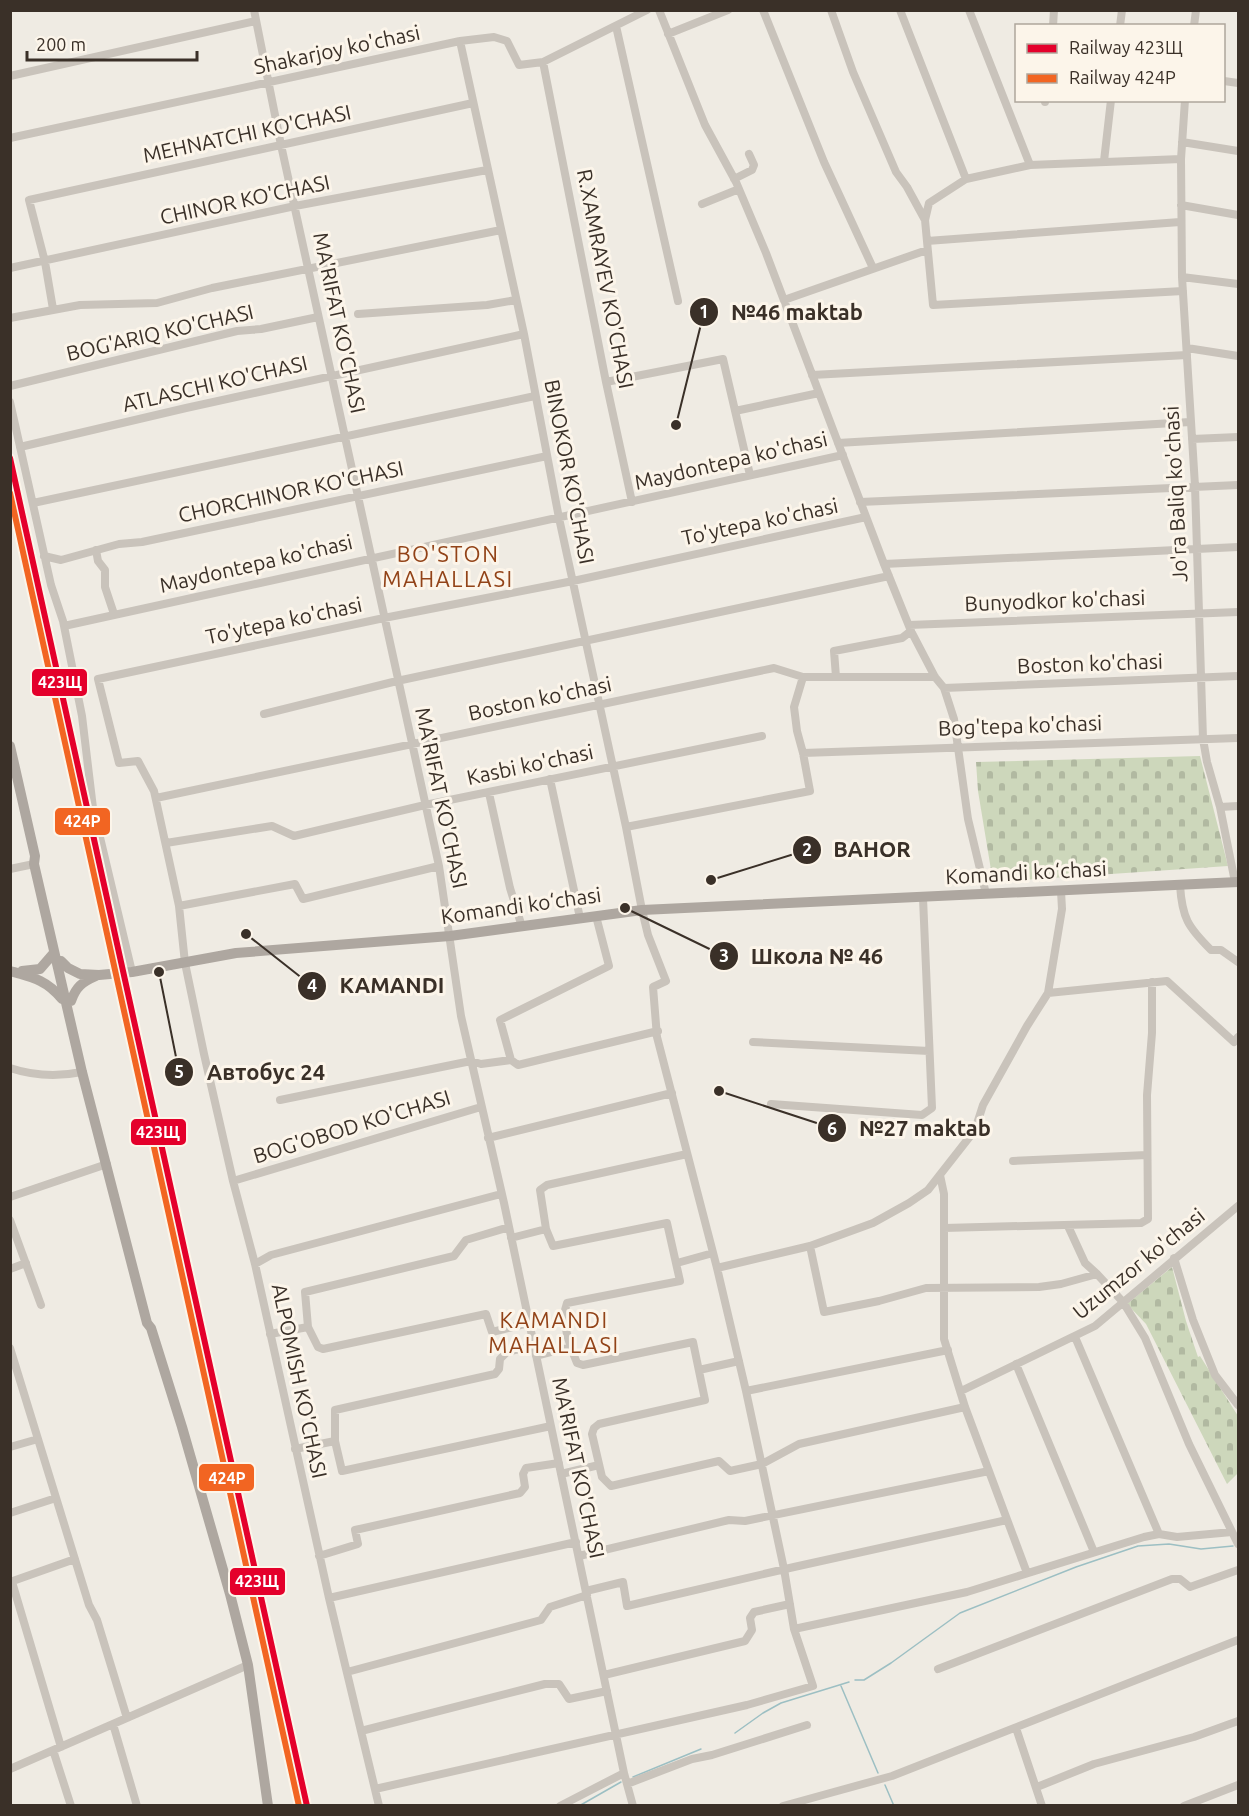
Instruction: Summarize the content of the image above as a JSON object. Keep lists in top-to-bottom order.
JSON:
{
  "streets": {
    "main road": ["Komandi ko‘chasi"],
    "street": [
      "Shakarjoy ko'chasi",
      "MEHNATCHI KO'CHASI",
      "CHINOR KO'CHASI",
      "R.XAMRAYEV KO'CHASI",
      "MA'RIFAT KO'CHASI",
      "BOG'ARIQ KO'CHASI",
      "ATLASCHI KO'CHASI",
      "Maydontepa ko'chasi",
      "BINOKOR KO'CHASI",
      "CHORCHINOR KO'CHASI",
      "Jo'ra Baliq ko'chasi",
      "To'ytepa ko'chasi",
      "Bunyodkor ko'chasi",
      "Boston ko'chasi",
      "Bog'tepa ko'chasi",
      "Kasbi ko'chasi",
      "BOG'OBOD KO'CHASI",
      "Uzumzor ko'chasi",
      "ALPOMISH KO'CHASI"
    ]
  },
  "crossings": [
    ["Shakarjoy ko'chasi", "R.XAMRAYEV KO'CHASI"],
    ["Shakarjoy ko'chasi", "MA'RIFAT KO'CHASI"],
    ["Shakarjoy ko'chasi", "BINOKOR KO'CHASI"],
    ["MEHNATCHI KO'CHASI", "CHINOR KO'CHASI"],
    ["MEHNATCHI KO'CHASI", "MA'RIFAT KO'CHASI"],
    ["MEHNATCHI KO'CHASI", "BINOKOR KO'CHASI"],
    ["CHINOR KO'CHASI", "MA'RIFAT KO'CHASI"],
    ["CHINOR KO'CHASI", "BINOKOR KO'CHASI"],
    ["R.XAMRAYEV KO'CHASI", "Maydontepa ko'chasi"],
    ["MA'RIFAT KO'CHASI", "BOG'ARIQ KO'CHASI"],
    ["MA'RIFAT KO'CHASI", "ATLASCHI KO'CHASI"],
    ["MA'RIFAT KO'CHASI", "Maydontepa ko'chasi"],
    ["MA'RIFAT KO'CHASI", "CHORCHINOR KO'CHASI"],
    ["MA'RIFAT KO'CHASI", "To'ytepa ko'chasi"],
    ["MA'RIFAT KO'CHASI", "Boston ko'chasi"],
    ["MA'RIFAT KO'CHASI", "Kasbi ko'chasi"],
    ["MA'RIFAT KO'CHASI", "Komandi ko‘chasi"],
    ["MA'RIFAT KO'CHASI", "BOG'OBOD KO'CHASI"],
    ["ATLASCHI KO'CHASI", "BINOKOR KO'CHASI"],
    ["Maydontepa ko'chasi", "BINOKOR KO'CHASI"],
    ["BINOKOR KO'CHASI", "CHORCHINOR KO'CHASI"],
    ["BINOKOR KO'CHASI", "To'ytepa ko'chasi"],
    ["BINOKOR KO'CHASI", "Boston ko'chasi"],
    ["BINOKOR KO'CHASI", "Kasbi ko'chasi"],
    ["BINOKOR KO'CHASI", "Komandi ko‘chasi"],
    ["Jo'ra Baliq ko'chasi", "Bunyodkor ko'chasi"],
    ["Jo'ra Baliq ko'chasi", "Boston ko'chasi"],
    ["Jo'ra Baliq ko'chasi", "Bog'tepa ko'chasi"],
    ["Jo'ra Baliq ko'chasi", "Komandi ko‘chasi"],
    ["To'ytepa ko'chasi", "ALPOMISH KO'CHASI"],
    ["Bunyodkor ko'chasi", "Boston ko'chasi"],
    ["Boston ko'chasi", "ALPOMISH KO'CHASI"],
    ["Kasbi ko'chasi", "ALPOMISH KO'CHASI"],
    ["Komandi ko‘chasi", "ALPOMISH KO'CHASI"],
    ["BOG'OBOD KO'CHASI", "ALPOMISH KO'CHASI"]
  ],
  "districts": ["BO'STON MAHALLASI", "KAMANDI MAHALLASI"],
  "places": [
    "№46 maktab",
    "BAHOR",
    "Школа № 46",
    "KAMANDI",
    "Автобус 24",
    "№27 maktab"
  ],
  "lines": ["rail line 423Щ", "rail line 424Р"],
  "legend": ["Railway 423Щ", "Railway 424Р"],
  "scale_bar": "200 m"
}
